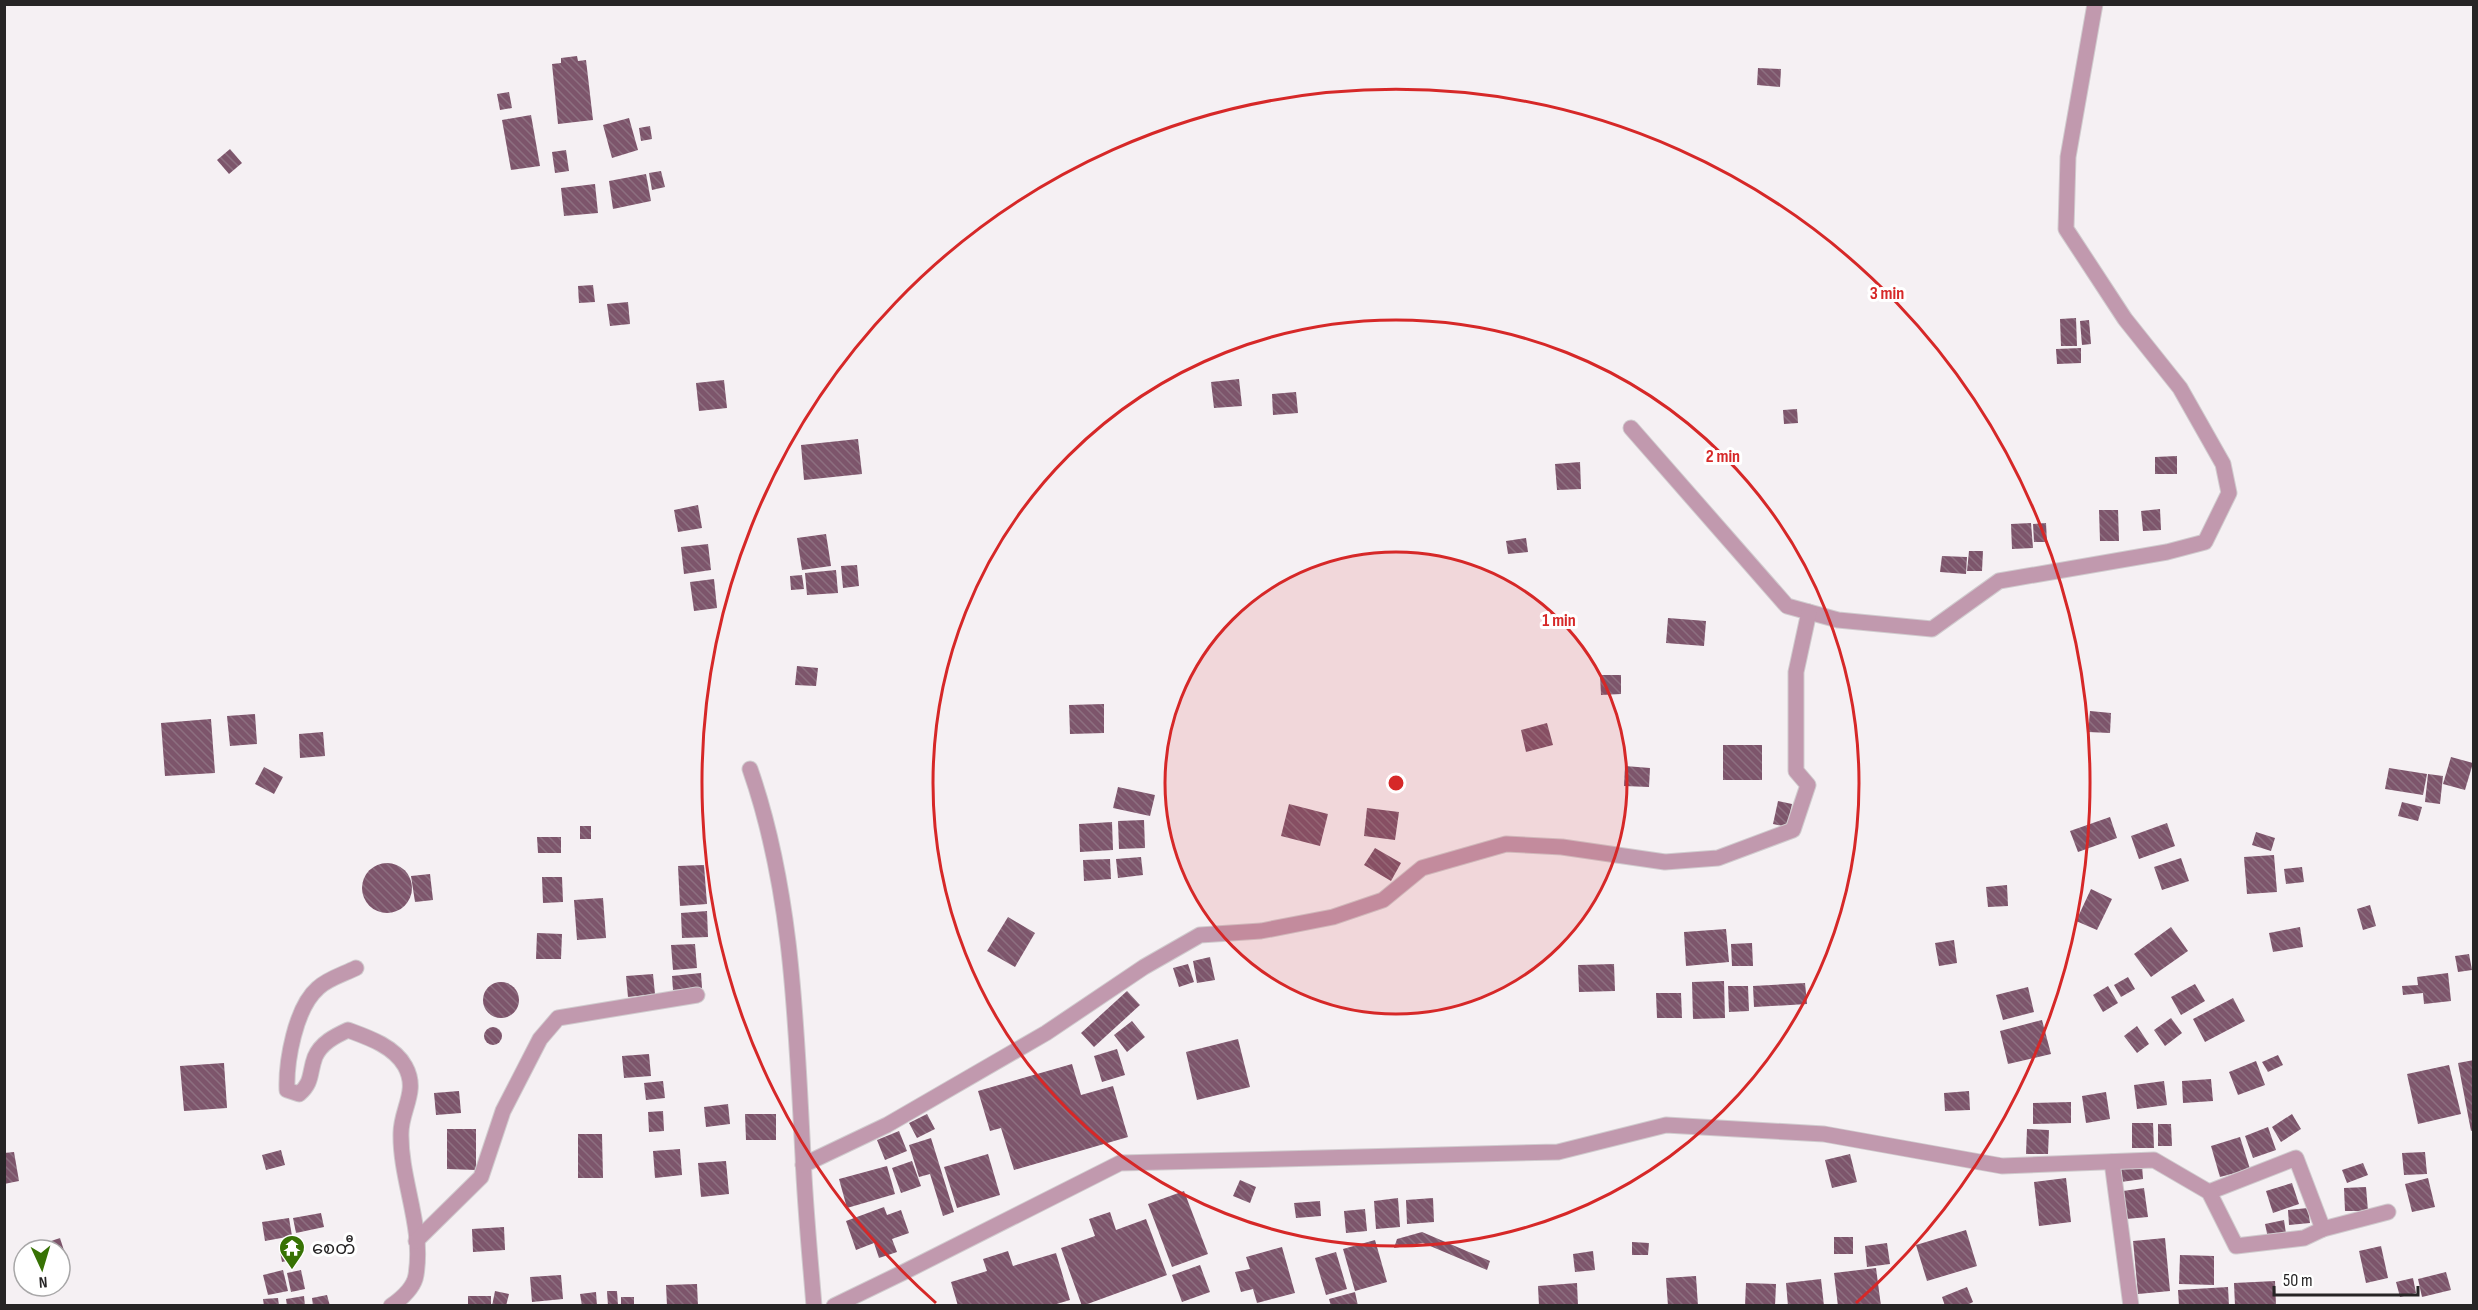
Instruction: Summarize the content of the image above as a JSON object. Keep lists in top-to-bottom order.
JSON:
{
  "places": {
    "temple": ["စေတီ"]
  },
  "scale_bar": "50 m",
  "north": "bottom",
  "rings": ["3 min", "2 min", "1 min"]
}
